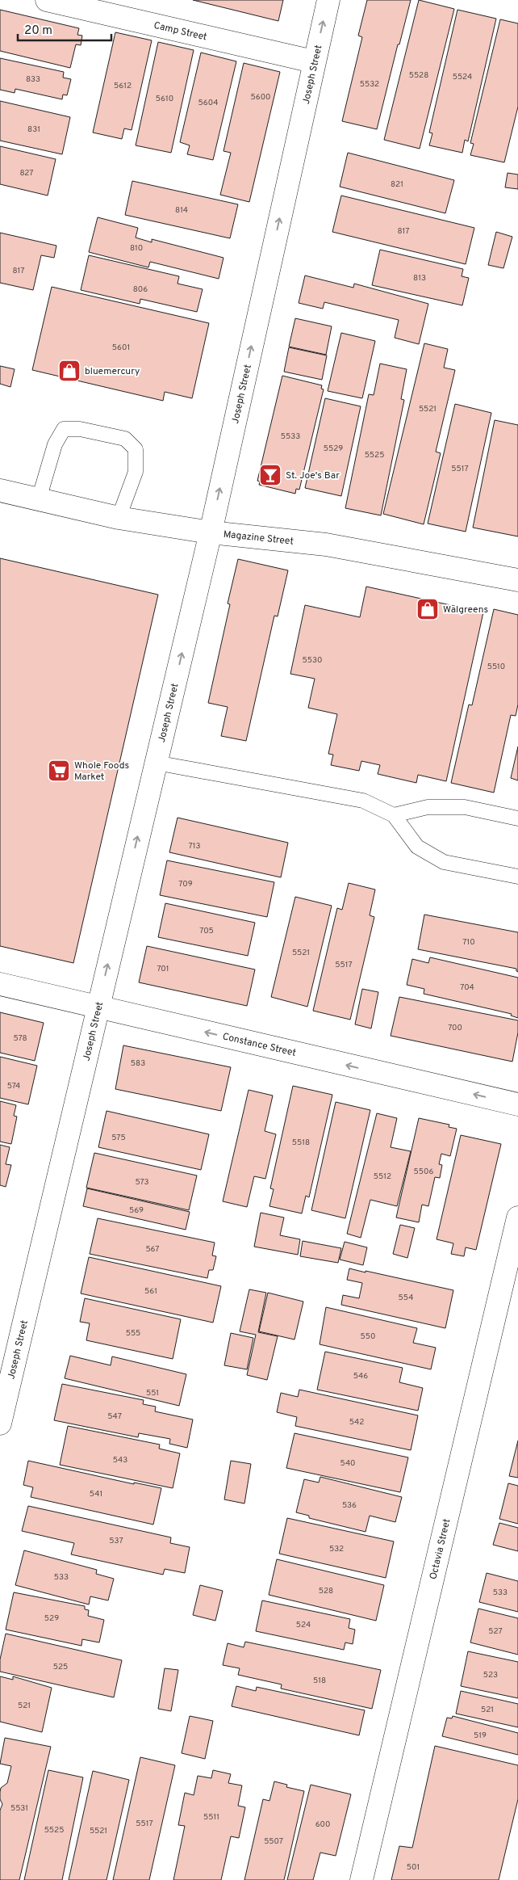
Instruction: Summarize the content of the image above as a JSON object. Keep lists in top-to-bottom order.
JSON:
{
  "streets": {
    "street": [
      "Camp Street",
      "Joseph Street",
      "Magazine Street",
      "Constance Street",
      "Octavia Street"
    ]
  },
  "crossings": [
    ["Camp Street", "Joseph Street"],
    ["Joseph Street", "Magazine Street"],
    ["Joseph Street", "Constance Street"]
  ],
  "one_way": ["Joseph Street", "Constance Street"],
  "places": {
    "shop": ["bluemercury", "Walgreens"],
    "bar": ["St. Joe's Bar"],
    "supermarket": ["Whole Foods Market"]
  },
  "house_numbers": [
    "5528",
    "5524",
    "833",
    "5532",
    "5612",
    "5600",
    "5610",
    "5604",
    "831",
    "827",
    "821",
    "814",
    "817",
    "810",
    "817",
    "813",
    "806",
    "5601",
    "5521",
    "5533",
    "5529",
    "5525",
    "5517",
    "5530",
    "5510",
    "713",
    "709",
    "705",
    "710",
    "5521",
    "5517",
    "701",
    "704",
    "700",
    "578",
    "583",
    "574",
    "575",
    "5518",
    "5506",
    "5512",
    "573",
    "569",
    "567",
    "561",
    "554",
    "555",
    "550",
    "546",
    "551",
    "547",
    "542",
    "543",
    "540",
    "541",
    "536",
    "537",
    "532",
    "533",
    "528",
    "533",
    "529",
    "524",
    "527",
    "525",
    "523",
    "518",
    "521",
    "521",
    "519",
    "5531",
    "5511",
    "5517",
    "600",
    "5525",
    "5521",
    "5507",
    "501"
  ],
  "scale_bar": "20 m"
}
